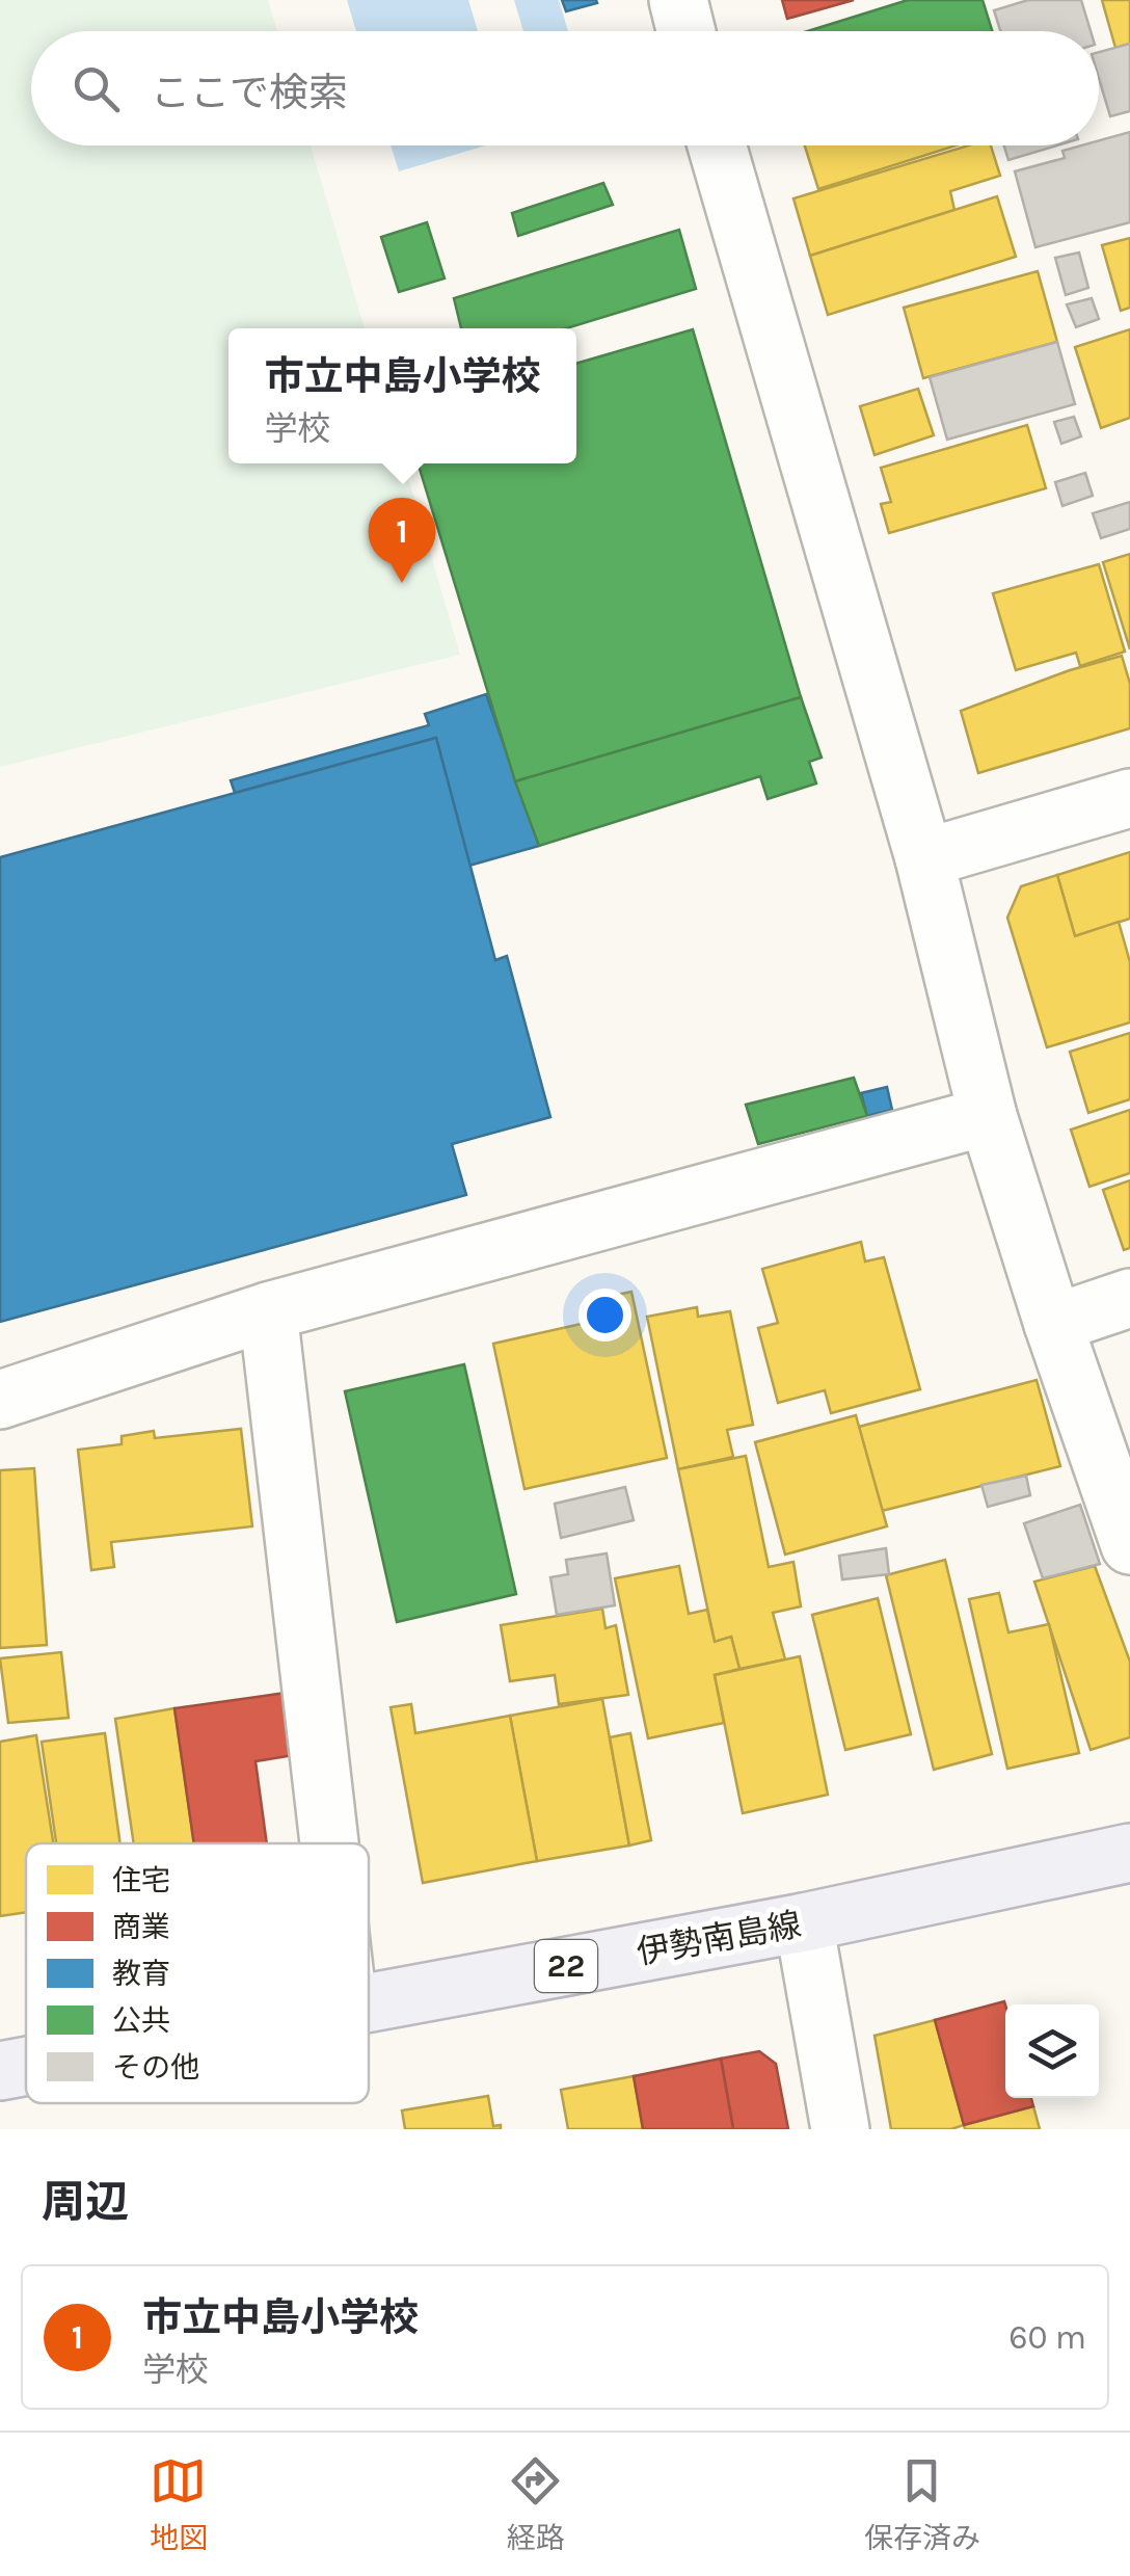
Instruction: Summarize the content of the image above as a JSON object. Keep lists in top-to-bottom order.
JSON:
{
  "streets": {
    "main road": ["伊勢南島線", "22"]
  },
  "legend": [
    "住宅",
    "商業",
    "教育",
    "公共",
    "その他"
  ],
  "page": {
    "search": "ここで検索",
    "popup": ["市立中島小学校", "学校"],
    "pins": "1",
    "heading": "周辺",
    "list": [
      {
        "mark": "1",
        "name": "市立中島小学校",
        "note": "学校",
        "value": "60 m"
      }
    ],
    "nav": ["地図", "経路", "保存済み"]
  }
}
